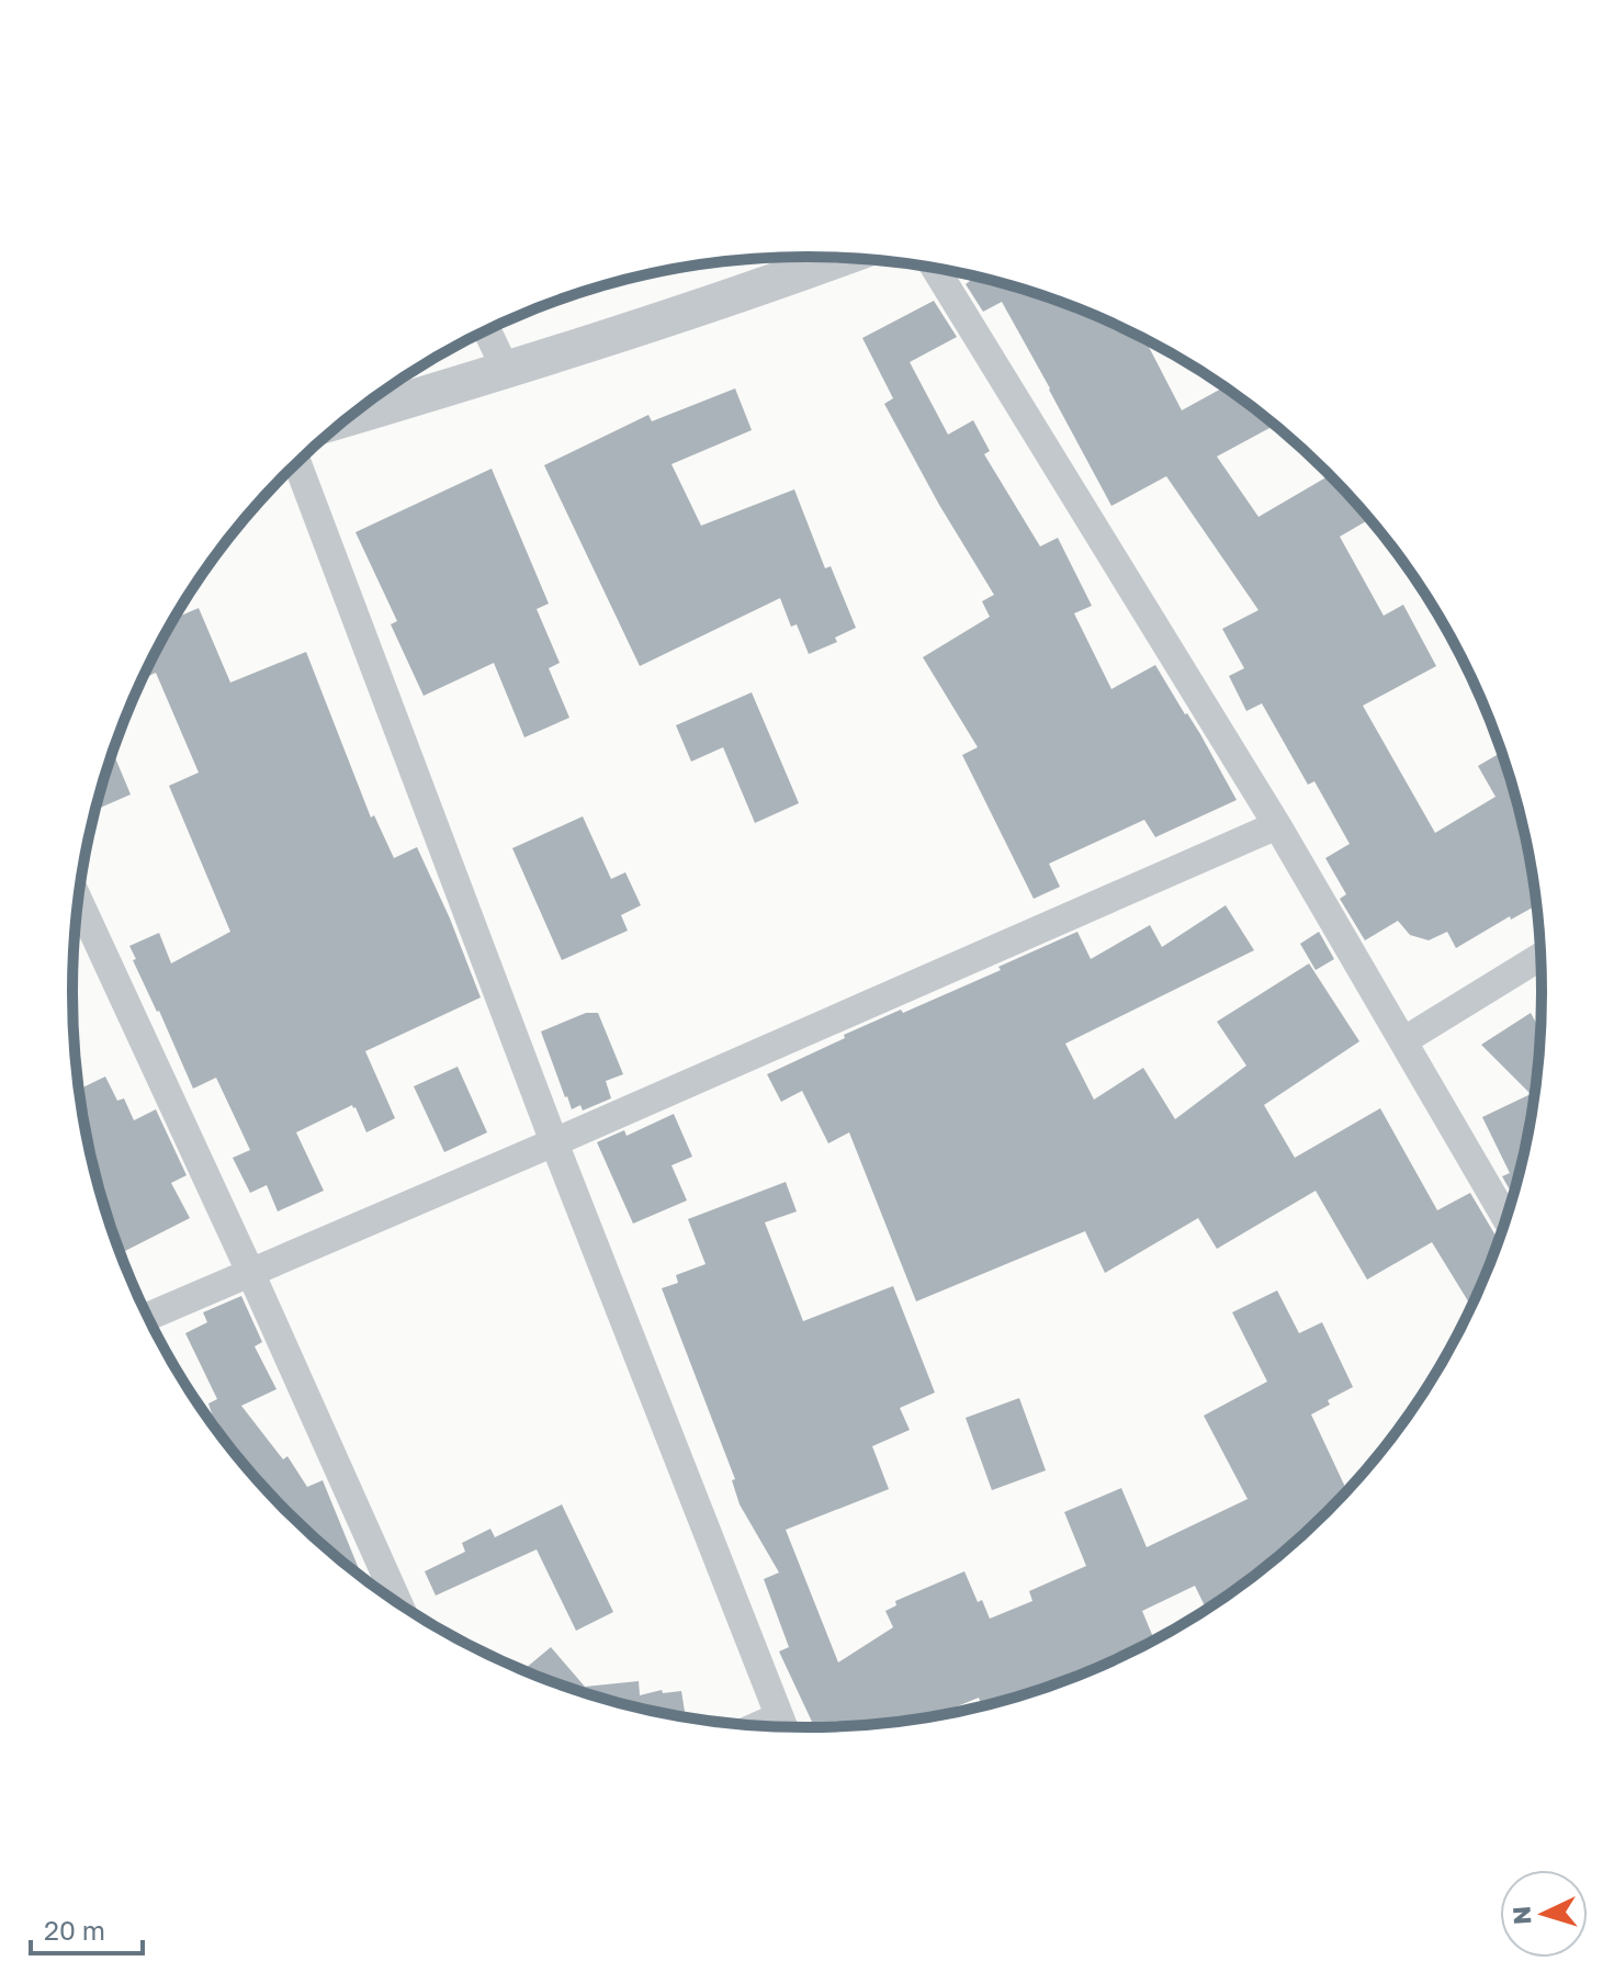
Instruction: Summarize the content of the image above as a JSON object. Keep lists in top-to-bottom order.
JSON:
{
  "scale_bar": "20 m",
  "north": "left"
}
